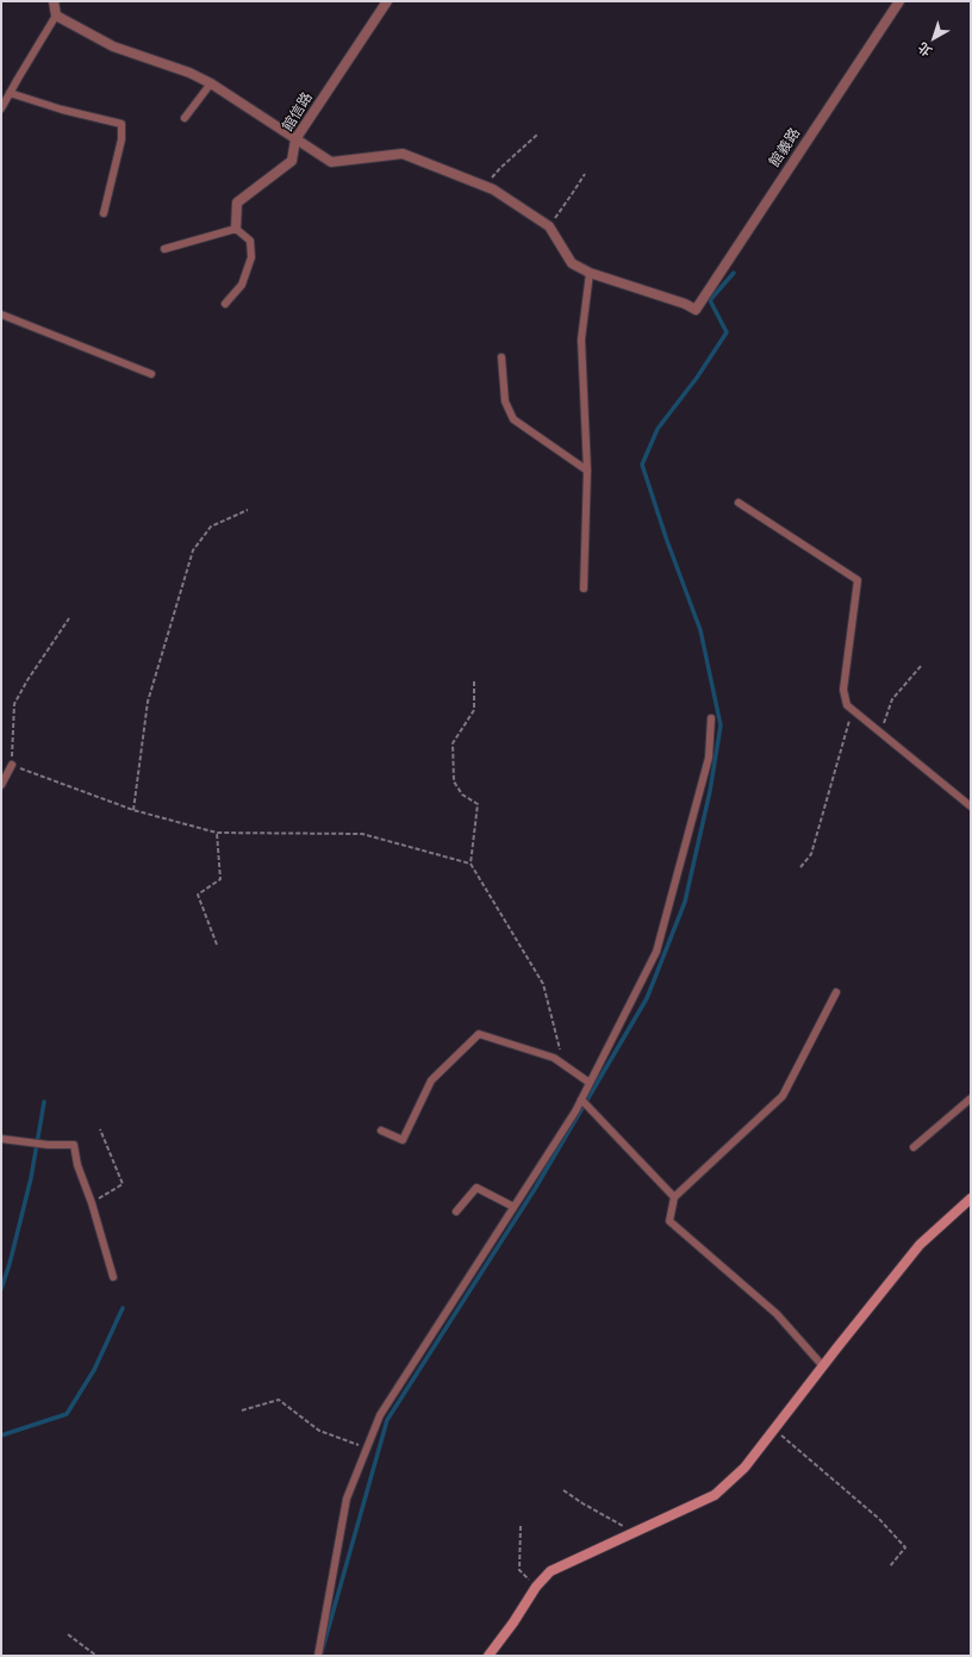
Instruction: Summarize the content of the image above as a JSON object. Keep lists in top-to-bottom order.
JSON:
{
  "streets": {
    "street": ["館信路", "館義路"]
  },
  "north": "bottom left"
}
